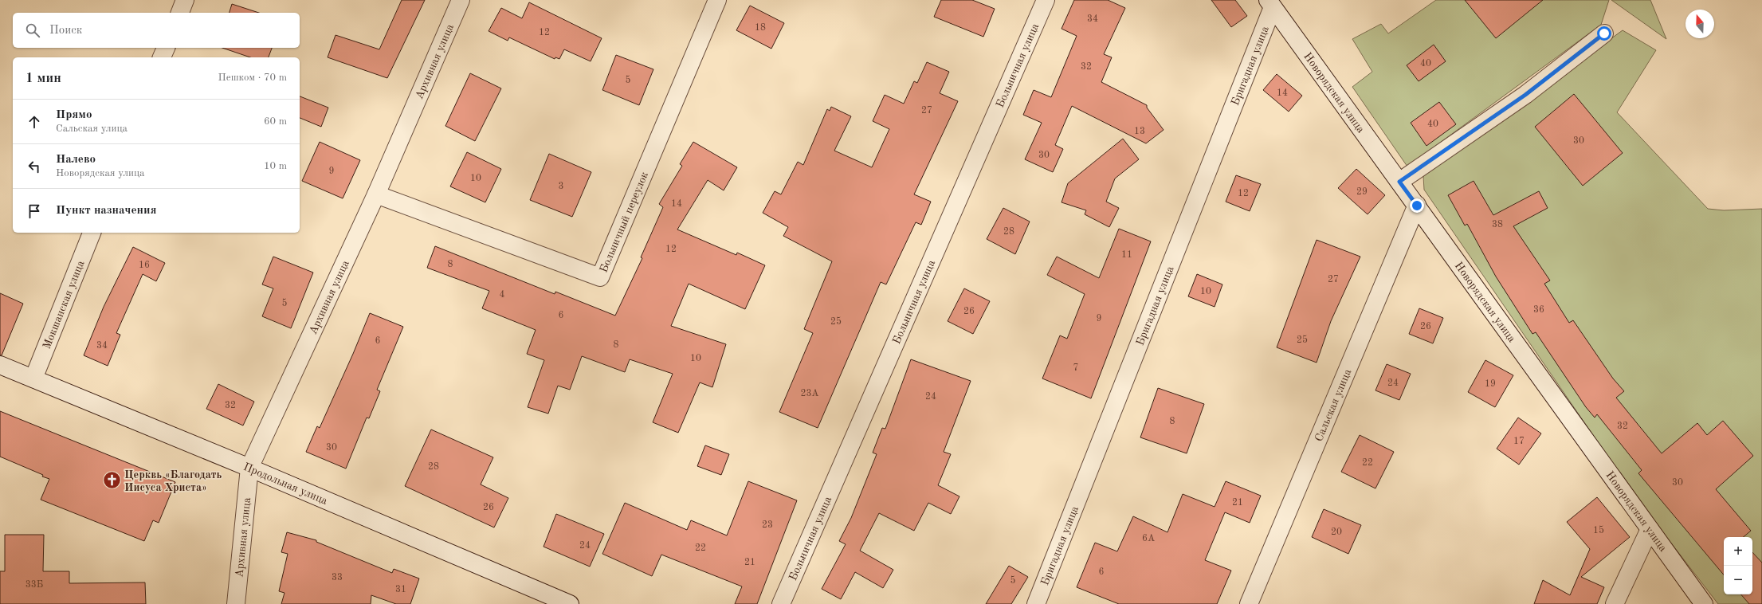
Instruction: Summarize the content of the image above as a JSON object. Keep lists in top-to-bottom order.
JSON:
{
  "streets": {
    "street": [
      "Архивная улица",
      "Больничная улица",
      "Бригадная улица",
      "Новорядская улица",
      "Больничный переулок",
      "Мокшанская улица",
      "Сальская улица",
      "Продольная улица"
    ]
  },
  "crossings": [
    ["Архивная улица", "Больничный переулок"],
    ["Архивная улица", "Продольная улица"],
    ["Бригадная улица", "Новорядская улица"],
    ["Новорядская улица", "Сальская улица"],
    ["Мокшанская улица", "Продольная улица"]
  ],
  "places": {
    "church": ["Церквь «Благодать Иисуса Христа»"]
  },
  "house_numbers": [
    "34",
    "18",
    "12",
    "40",
    "32",
    "5",
    "14",
    "27",
    "40",
    "13",
    "30",
    "30",
    "9",
    "10",
    "3",
    "29",
    "12",
    "14",
    "38",
    "28",
    "12",
    "11",
    "8",
    "16",
    "27",
    "10",
    "4",
    "5",
    "36",
    "26",
    "6",
    "9",
    "25",
    "26",
    "25",
    "6",
    "8",
    "34",
    "10",
    "7",
    "24",
    "19",
    "23А",
    "24",
    "32",
    "8",
    "32",
    "17",
    "30",
    "22",
    "28",
    "30",
    "21",
    "26",
    "23",
    "15",
    "20",
    "6А",
    "24",
    "22",
    "21",
    "6",
    "33",
    "5",
    "33Б",
    "31"
  ],
  "north": "top",
  "page": {
    "search": "Поиск",
    "heading": ["1 мин", "Пешком · 70 m"],
    "list": [
      ["Прямо", "Сальская улица", "60 m"],
      ["Налево", "Новорядская улица", "10 m"],
      "Пункт назначения"
    ],
    "map_buttons": ["+", "−"]
  }
}
